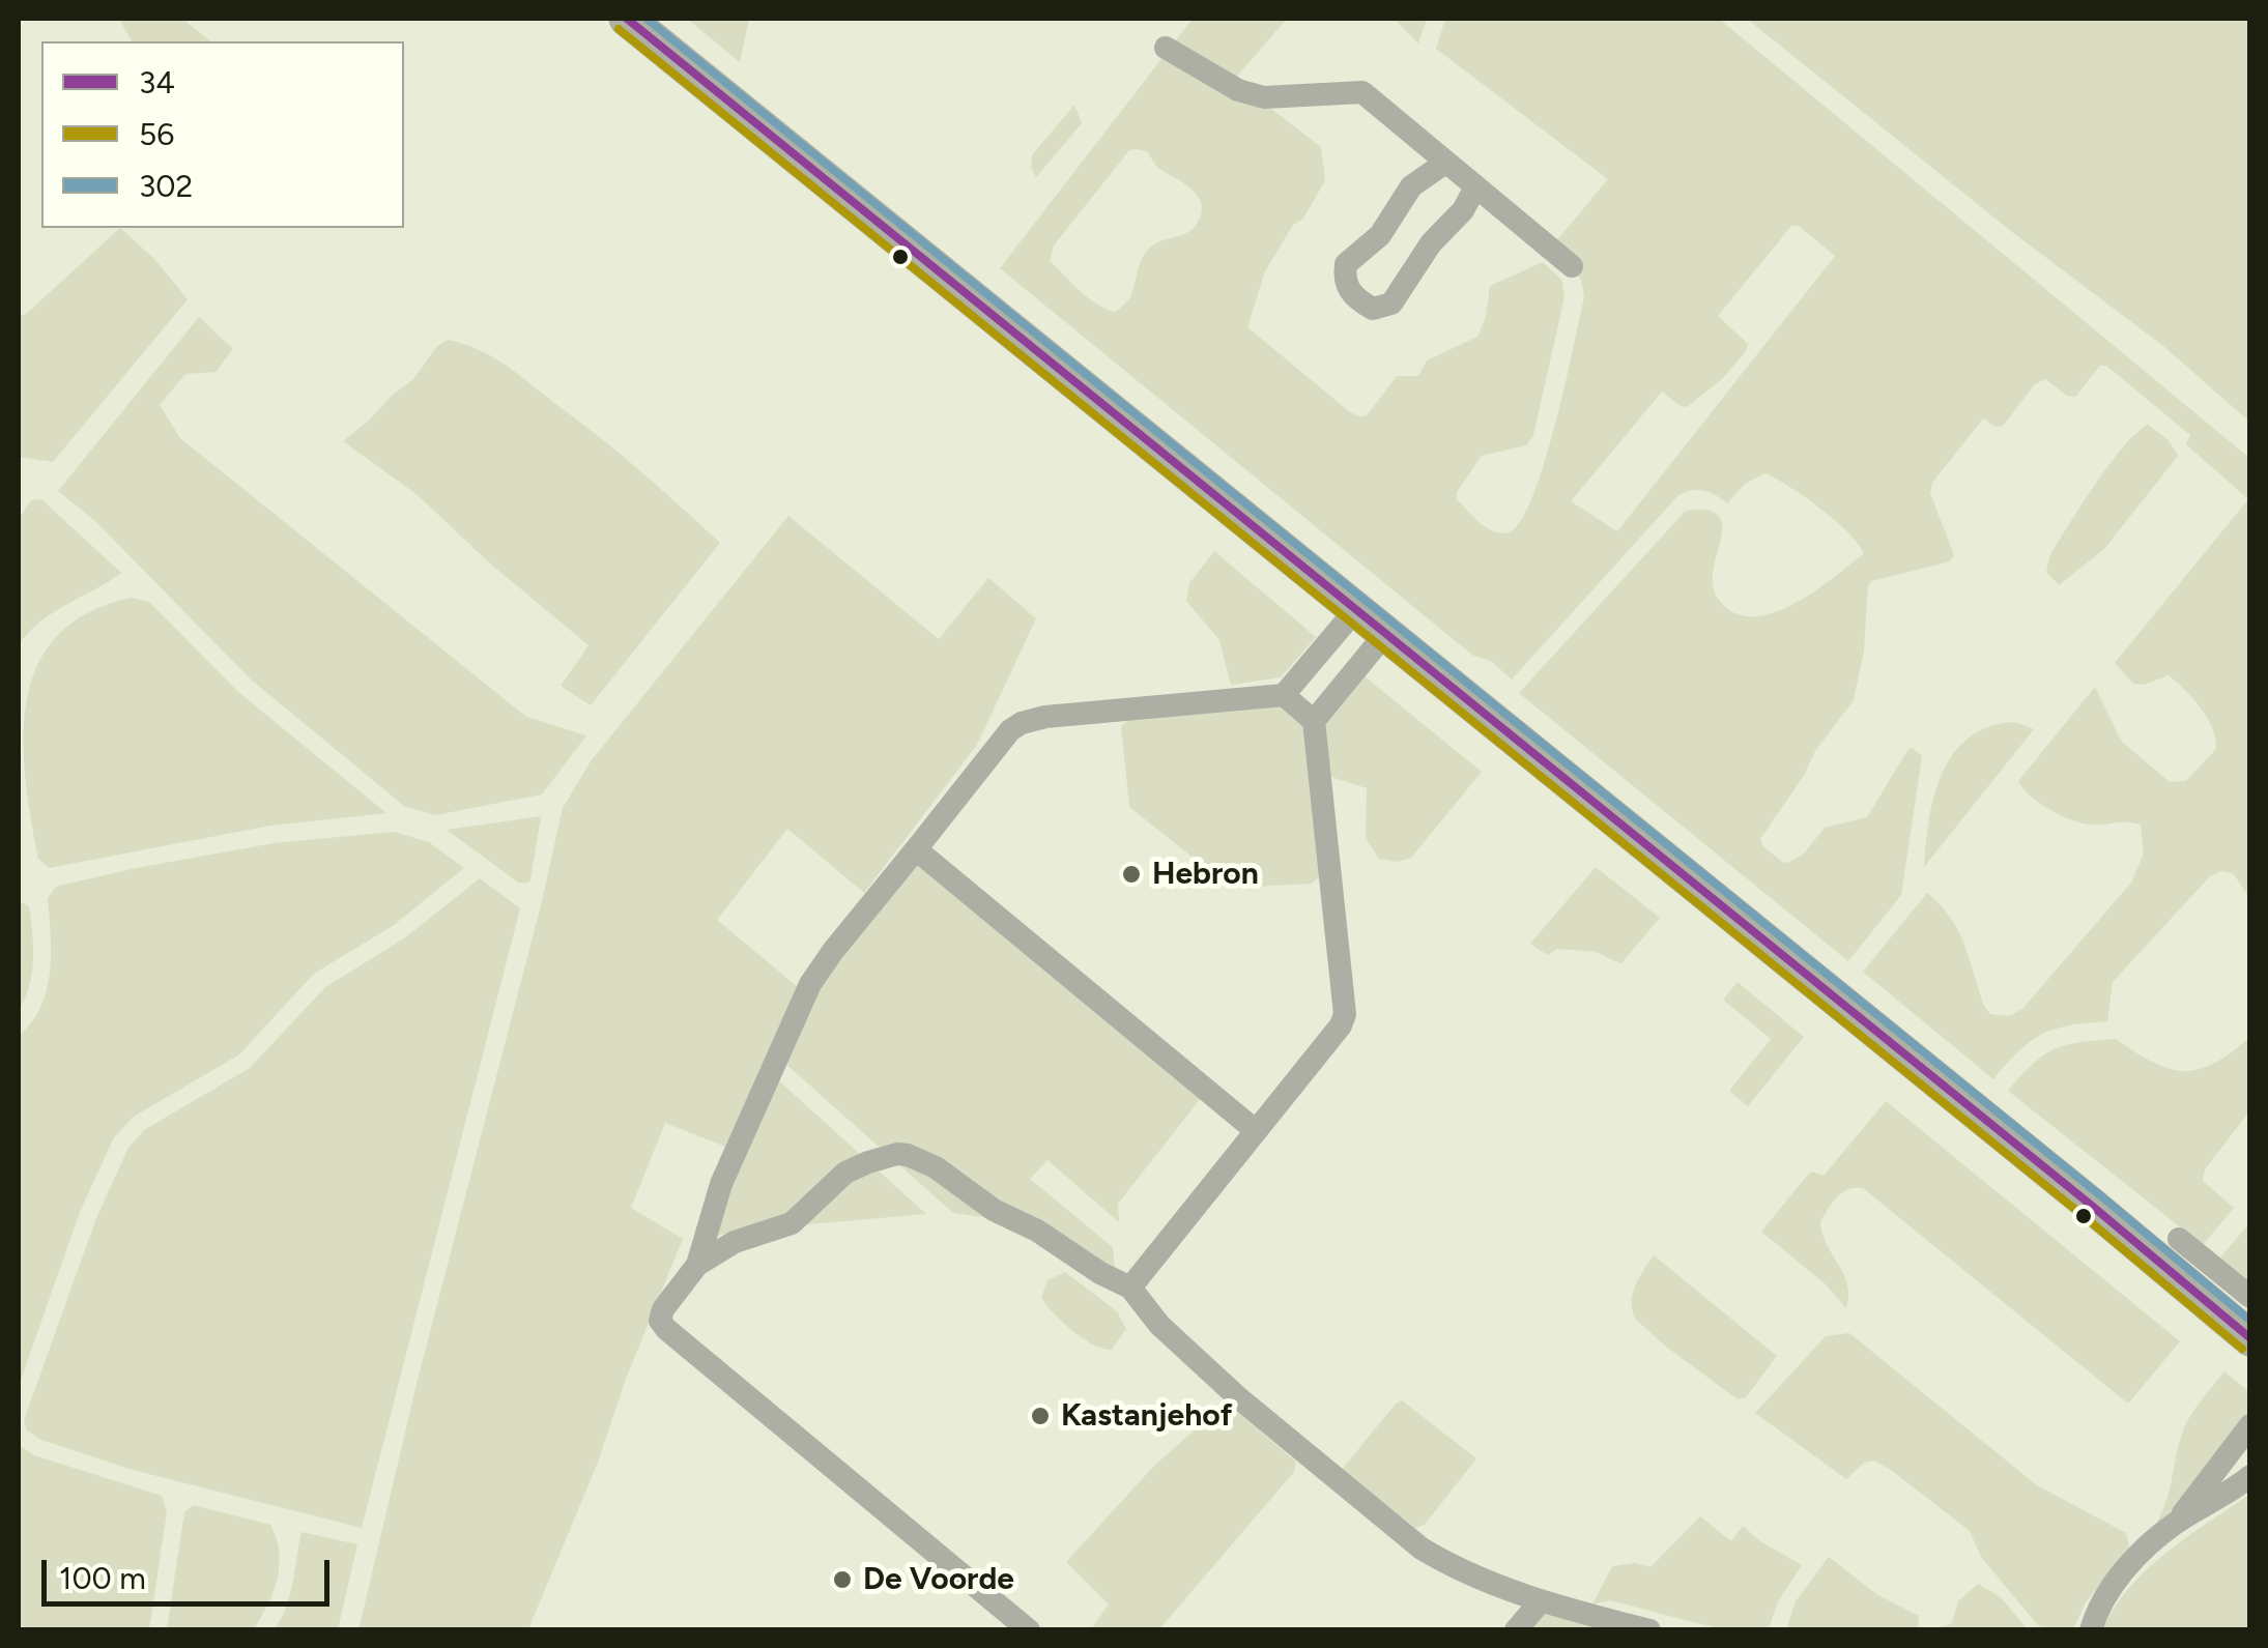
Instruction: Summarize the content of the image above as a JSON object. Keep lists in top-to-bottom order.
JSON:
{
  "places": ["Hebron", "Kastanjehof", "De Voorde"],
  "lines": ["transit line 34", "transit line 302", "transit line 56"],
  "legend": ["34", "56", "302"],
  "scale_bar": "100 m"
}
